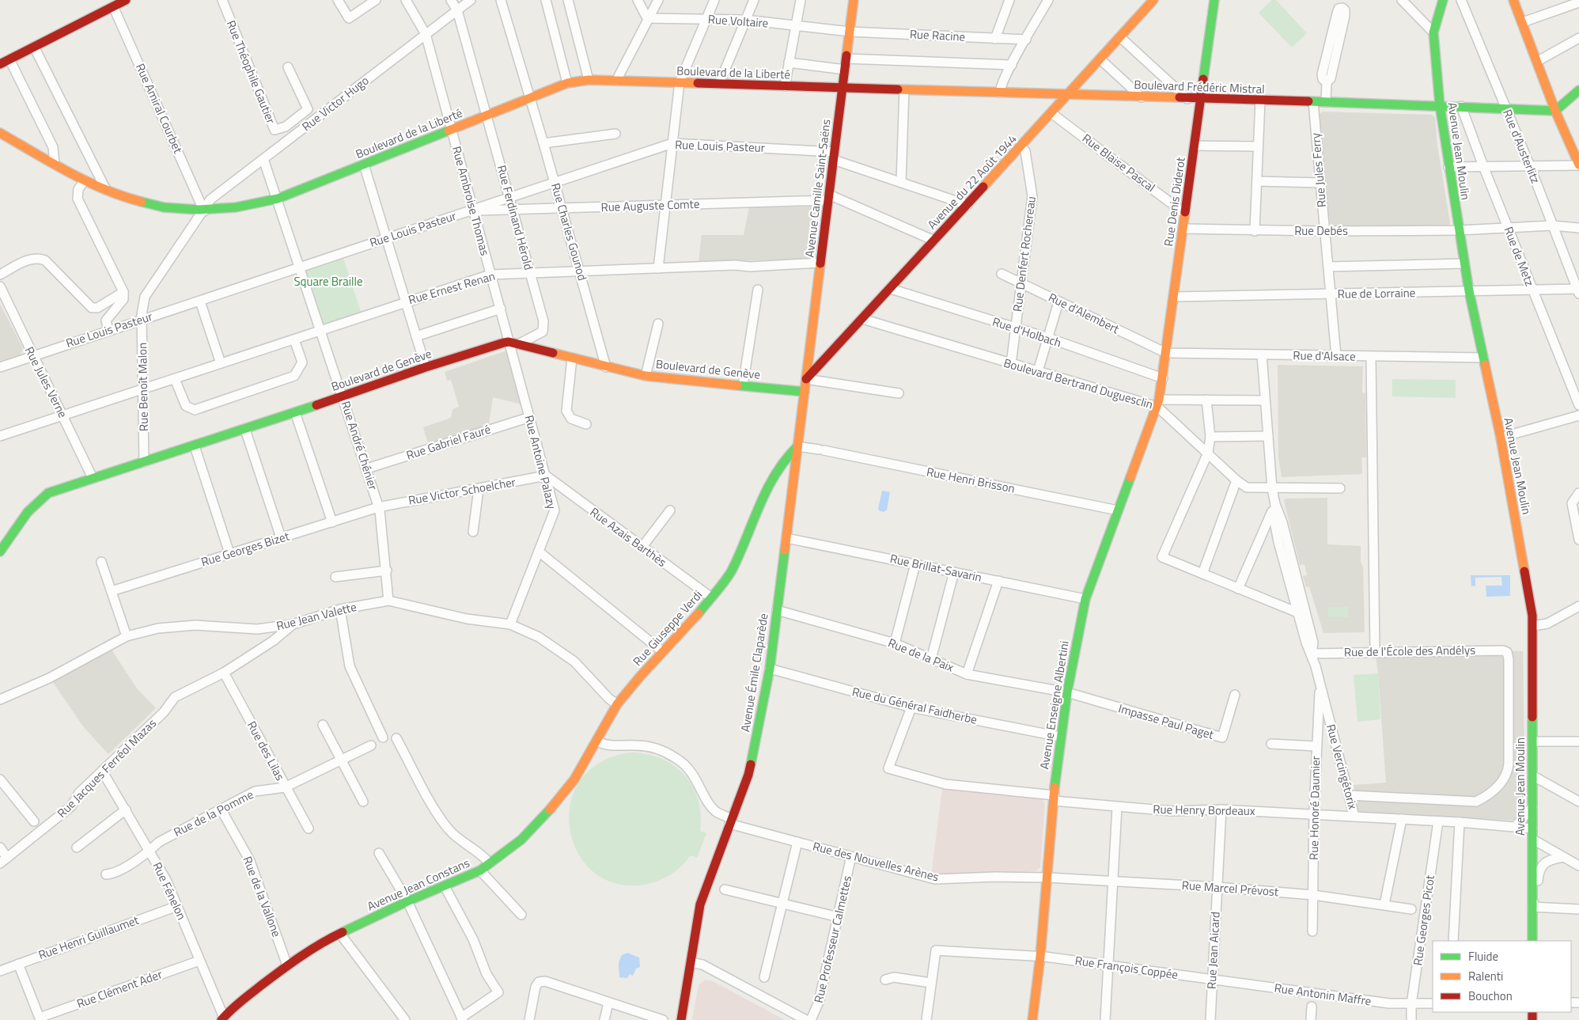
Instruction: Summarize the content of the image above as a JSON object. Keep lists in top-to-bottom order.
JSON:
{
  "streets": {
    "street": [
      "Rue Voltaire",
      "Rue Racine",
      "Rue Théophile Gautier",
      "Boulevard de la Liberté",
      "Boulevard Frédéric Mistral",
      "Rue Victor Hugo",
      "Rue Amiral Courbet",
      "Rue Louis Pasteur",
      "Rue d'Austerlitz",
      "Avenue Jean Moulin",
      "Rue Blaise Pascal",
      "Rue Jules Ferry",
      "Avenue du 22 Août 1944",
      "Avenue Camille Saint-Saëns",
      "Rue Ambroise Thomas",
      "Rue Denis Diderot",
      "Rue Auguste Comte",
      "Rue Ferdinand Hérold",
      "Rue Debés",
      "Rue Charles Gounod",
      "Rue Denfert Rochereau",
      "Rue de Metz",
      "Rue Ernest Renan",
      "Rue de Lorraine",
      "Rue d'Alembert",
      "Rue d'Holbach",
      "Rue d'Alsace",
      "Boulevard de Genève",
      "Rue Jules Verne",
      "Boulevard Bertrand Duguesclin",
      "Rue Benoît Malon",
      "Rue Gabriel Fauré",
      "Rue André Chénier",
      "Rue Antoine Palazy",
      "Rue Henri Brisson",
      "Rue Victor Schoelcher",
      "Rue Azais Barthès",
      "Rue Georges Bizet",
      "Rue Brillat-Savarin",
      "Rue Jean Valette",
      "Rue Giuseppe Verdi",
      "Rue de l'École des Andélys",
      "Rue de la Paix",
      "Avenue Émile Claparède",
      "Avenue Enseigne Albertini",
      "Rue du Général Faidherbe",
      "Impasse Paul Paget",
      "Rue des Lilas",
      "Rue Vercingétorix",
      "Rue Jacques Ferréol Mazas",
      "Rue Honoré Daumier",
      "Rue Henry Bordeaux",
      "Rue de la Pomme",
      "Rue des Nouvelles Arènes",
      "Avenue Jean Constans",
      "Rue Marcel Prévost",
      "Rue Fénelon",
      "Rue de la Vallone",
      "Rue Georges Picot",
      "Rue Henri Guillaumet",
      "Rue Professeur Calmettes",
      "Rue Jean Aicard",
      "Rue François Coppée",
      "Rue Clément Ader",
      "Rue Antonin Maffre"
    ]
  },
  "crossings": [
    ["Rue Voltaire", "Rue Racine"],
    ["Rue Voltaire", "Avenue Camille Saint-Saëns"],
    ["Rue Racine", "Avenue Camille Saint-Saëns"],
    ["Boulevard de la Liberté", "Boulevard Frédéric Mistral"],
    ["Boulevard de la Liberté", "Rue Victor Hugo"],
    ["Boulevard de la Liberté", "Rue Amiral Courbet"],
    ["Boulevard de la Liberté", "Avenue Camille Saint-Saëns"],
    ["Boulevard de la Liberté", "Rue Ambroise Thomas"],
    ["Boulevard de la Liberté", "Rue Ferdinand Hérold"],
    ["Boulevard de la Liberté", "Rue Charles Gounod"],
    ["Boulevard de la Liberté", "Rue Benoît Malon"],
    ["Boulevard de la Liberté", "Rue André Chénier"],
    ["Boulevard Frédéric Mistral", "Rue d'Austerlitz"],
    ["Boulevard Frédéric Mistral", "Avenue Jean Moulin"],
    ["Boulevard Frédéric Mistral", "Rue Jules Ferry"],
    ["Boulevard Frédéric Mistral", "Avenue du 22 Août 1944"],
    ["Boulevard Frédéric Mistral", "Avenue Camille Saint-Saëns"],
    ["Boulevard Frédéric Mistral", "Rue Denis Diderot"],
    ["Boulevard Frédéric Mistral", "Rue de Metz"],
    ["Rue Victor Hugo", "Rue Amiral Courbet"],
    ["Rue Victor Hugo", "Rue Ambroise Thomas"],
    ["Rue Victor Hugo", "Rue Ferdinand Hérold"],
    ["Rue Victor Hugo", "Rue Benoît Malon"],
    ["Rue Victor Hugo", "Rue André Chénier"],
    ["Rue Amiral Courbet", "Rue Benoît Malon"],
    ["Rue Louis Pasteur", "Avenue du 22 Août 1944"],
    ["Rue Louis Pasteur", "Avenue Camille Saint-Saëns"],
    ["Rue Louis Pasteur", "Rue Ambroise Thomas"],
    ["Rue Louis Pasteur", "Rue Auguste Comte"],
    ["Rue Louis Pasteur", "Rue Ferdinand Hérold"],
    ["Rue Louis Pasteur", "Rue Charles Gounod"],
    ["Rue Louis Pasteur", "Rue Jules Verne"],
    ["Rue Louis Pasteur", "Rue Benoît Malon"],
    ["Rue Louis Pasteur", "Rue André Chénier"],
    ["Rue d'Austerlitz", "Rue Debés"],
    ["Rue d'Austerlitz", "Rue de Lorraine"],
    ["Avenue Jean Moulin", "Rue Debés"],
    ["Avenue Jean Moulin", "Rue de Lorraine"],
    ["Avenue Jean Moulin", "Rue d'Alsace"],
    ["Avenue Jean Moulin", "Rue Vercingétorix"],
    ["Rue Blaise Pascal", "Avenue du 22 Août 1944"],
    ["Rue Blaise Pascal", "Rue Denis Diderot"],
    ["Rue Jules Ferry", "Rue Debés"],
    ["Rue Jules Ferry", "Rue de Lorraine"],
    ["Rue Jules Ferry", "Rue d'Alsace"],
    ["Avenue du 22 Août 1944", "Avenue Camille Saint-Saëns"],
    ["Avenue du 22 Août 1944", "Rue Denfert Rochereau"],
    ["Avenue du 22 Août 1944", "Rue d'Holbach"],
    ["Avenue du 22 Août 1944", "Boulevard Bertrand Duguesclin"],
    ["Avenue du 22 Août 1944", "Avenue Émile Claparède"],
    ["Avenue Camille Saint-Saëns", "Rue Auguste Comte"],
    ["Avenue Camille Saint-Saëns", "Rue Ernest Renan"],
    ["Avenue Camille Saint-Saëns", "Avenue Émile Claparède"],
    ["Rue Ambroise Thomas", "Rue Auguste Comte"],
    ["Rue Ambroise Thomas", "Rue Ernest Renan"],
    ["Rue Ambroise Thomas", "Boulevard de Genève"],
    ["Rue Ambroise Thomas", "Rue Antoine Palazy"],
    ["Rue Denis Diderot", "Rue Debés"],
    ["Rue Denis Diderot", "Rue de Lorraine"],
    ["Rue Denis Diderot", "Rue d'Alembert"],
    ["Rue Denis Diderot", "Rue d'Holbach"],
    ["Rue Denis Diderot", "Rue d'Alsace"],
    ["Rue Denis Diderot", "Boulevard Bertrand Duguesclin"],
    ["Rue Denis Diderot", "Avenue Enseigne Albertini"],
    ["Rue Auguste Comte", "Rue Ferdinand Hérold"],
    ["Rue Auguste Comte", "Rue Charles Gounod"],
    ["Rue Ferdinand Hérold", "Rue Ernest Renan"],
    ["Rue Ferdinand Hérold", "Boulevard de Genève"],
    ["Rue Debés", "Rue de Metz"],
    ["Rue Charles Gounod", "Rue Ernest Renan"],
    ["Rue Charles Gounod", "Boulevard de Genève"],
    ["Rue Denfert Rochereau", "Rue d'Alembert"],
    ["Rue Denfert Rochereau", "Rue d'Holbach"],
    ["Rue Denfert Rochereau", "Boulevard Bertrand Duguesclin"],
    ["Rue de Metz", "Rue de Lorraine"],
    ["Rue Ernest Renan", "Rue Jules Verne"],
    ["Rue Ernest Renan", "Rue Benoît Malon"],
    ["Rue Ernest Renan", "Rue André Chénier"],
    ["Rue d'Alembert", "Rue d'Alsace"],
    ["Rue d'Alsace", "Rue Vercingétorix"],
    ["Boulevard de Genève", "Rue Jules Verne"],
    ["Boulevard de Genève", "Rue Benoît Malon"],
    ["Boulevard de Genève", "Rue André Chénier"],
    ["Boulevard de Genève", "Rue Antoine Palazy"],
    ["Boulevard de Genève", "Avenue Émile Claparède"],
    ["Boulevard Bertrand Duguesclin", "Avenue Enseigne Albertini"],
    ["Boulevard Bertrand Duguesclin", "Rue Vercingétorix"],
    ["Rue Gabriel Fauré", "Rue André Chénier"],
    ["Rue Gabriel Fauré", "Rue Antoine Palazy"],
    ["Rue André Chénier", "Rue Victor Schoelcher"],
    ["Rue André Chénier", "Rue Georges Bizet"],
    ["Rue André Chénier", "Rue Jean Valette"],
    ["Rue Antoine Palazy", "Rue Victor Schoelcher"],
    ["Rue Antoine Palazy", "Rue Azais Barthès"],
    ["Rue Antoine Palazy", "Rue Jean Valette"],
    ["Rue Henri Brisson", "Rue Giuseppe Verdi"],
    ["Rue Henri Brisson", "Avenue Émile Claparède"],
    ["Rue Henri Brisson", "Avenue Enseigne Albertini"],
    ["Rue Victor Schoelcher", "Rue Azais Barthès"],
    ["Rue Victor Schoelcher", "Rue Georges Bizet"],
    ["Rue Azais Barthès", "Rue Giuseppe Verdi"],
    ["Rue Brillat-Savarin", "Avenue Émile Claparède"],
    ["Rue Brillat-Savarin", "Avenue Enseigne Albertini"],
    ["Rue Jean Valette", "Rue Giuseppe Verdi"],
    ["Rue Jean Valette", "Rue Jacques Ferréol Mazas"],
    ["Rue Giuseppe Verdi", "Avenue Émile Claparède"],
    ["Rue Giuseppe Verdi", "Rue des Nouvelles Arènes"],
    ["Rue Giuseppe Verdi", "Avenue Jean Constans"],
    ["Rue de l'École des Andélys", "Rue Vercingétorix"],
    ["Rue de la Paix", "Avenue Émile Claparède"],
    ["Rue de la Paix", "Avenue Enseigne Albertini"],
    ["Rue de la Paix", "Impasse Paul Paget"],
    ["Avenue Émile Claparède", "Rue du Général Faidherbe"],
    ["Avenue Émile Claparède", "Rue des Nouvelles Arènes"],
    ["Avenue Enseigne Albertini", "Rue du Général Faidherbe"],
    ["Avenue Enseigne Albertini", "Impasse Paul Paget"],
    ["Avenue Enseigne Albertini", "Rue Henry Bordeaux"],
    ["Avenue Enseigne Albertini", "Rue des Nouvelles Arènes"],
    ["Avenue Enseigne Albertini", "Rue Marcel Prévost"],
    ["Avenue Enseigne Albertini", "Rue François Coppée"],
    ["Rue du Général Faidherbe", "Rue Henry Bordeaux"],
    ["Rue des Lilas", "Rue Jacques Ferréol Mazas"],
    ["Rue des Lilas", "Rue de la Pomme"],
    ["Rue Vercingétorix", "Rue Honoré Daumier"],
    ["Rue Vercingétorix", "Rue Henry Bordeaux"],
    ["Rue Vercingétorix", "Rue Georges Picot"],
    ["Rue Jacques Ferréol Mazas", "Rue Fénelon"],
    ["Rue Honoré Daumier", "Rue Henry Bordeaux"],
    ["Rue Honoré Daumier", "Rue Marcel Prévost"],
    ["Rue Henry Bordeaux", "Rue Jean Aicard"],
    ["Rue de la Pomme", "Rue Fénelon"],
    ["Rue de la Pomme", "Rue de la Vallone"],
    ["Rue des Nouvelles Arènes", "Avenue Jean Constans"],
    ["Rue des Nouvelles Arènes", "Rue Marcel Prévost"],
    ["Rue des Nouvelles Arènes", "Rue Professeur Calmettes"],
    ["Avenue Jean Constans", "Rue Fénelon"],
    ["Avenue Jean Constans", "Rue de la Vallone"],
    ["Rue Marcel Prévost", "Rue Jean Aicard"],
    ["Rue Fénelon", "Rue Henri Guillaumet"],
    ["Rue Fénelon", "Rue Clément Ader"],
    ["Rue Georges Picot", "Rue Antonin Maffre"],
    ["Rue Jean Aicard", "Rue François Coppée"],
    ["Rue Jean Aicard", "Rue Antonin Maffre"],
    ["Rue François Coppée", "Rue Antonin Maffre"]
  ],
  "parks": ["Square Braille"],
  "legend": ["Fluide", "Ralenti", "Bouchon"]
}
